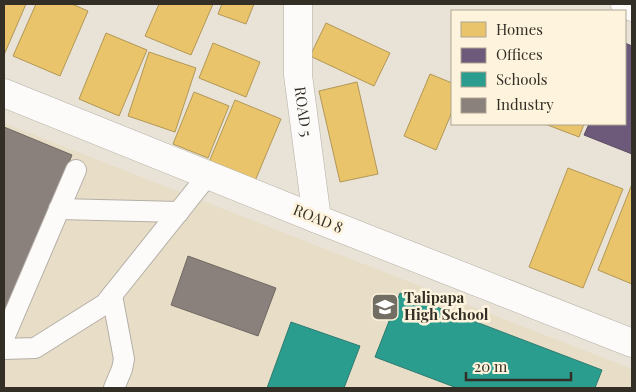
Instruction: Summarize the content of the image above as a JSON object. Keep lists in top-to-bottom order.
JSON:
{
  "streets": {
    "street": ["ROAD 5", "ROAD 8"]
  },
  "crossings": [
    ["ROAD 5", "ROAD 8"]
  ],
  "places": {
    "school or university": ["Talipapa High School"]
  },
  "legend": [
    "Homes",
    "Offices",
    "Schools",
    "Industry"
  ],
  "scale_bar": "20 m"
}
